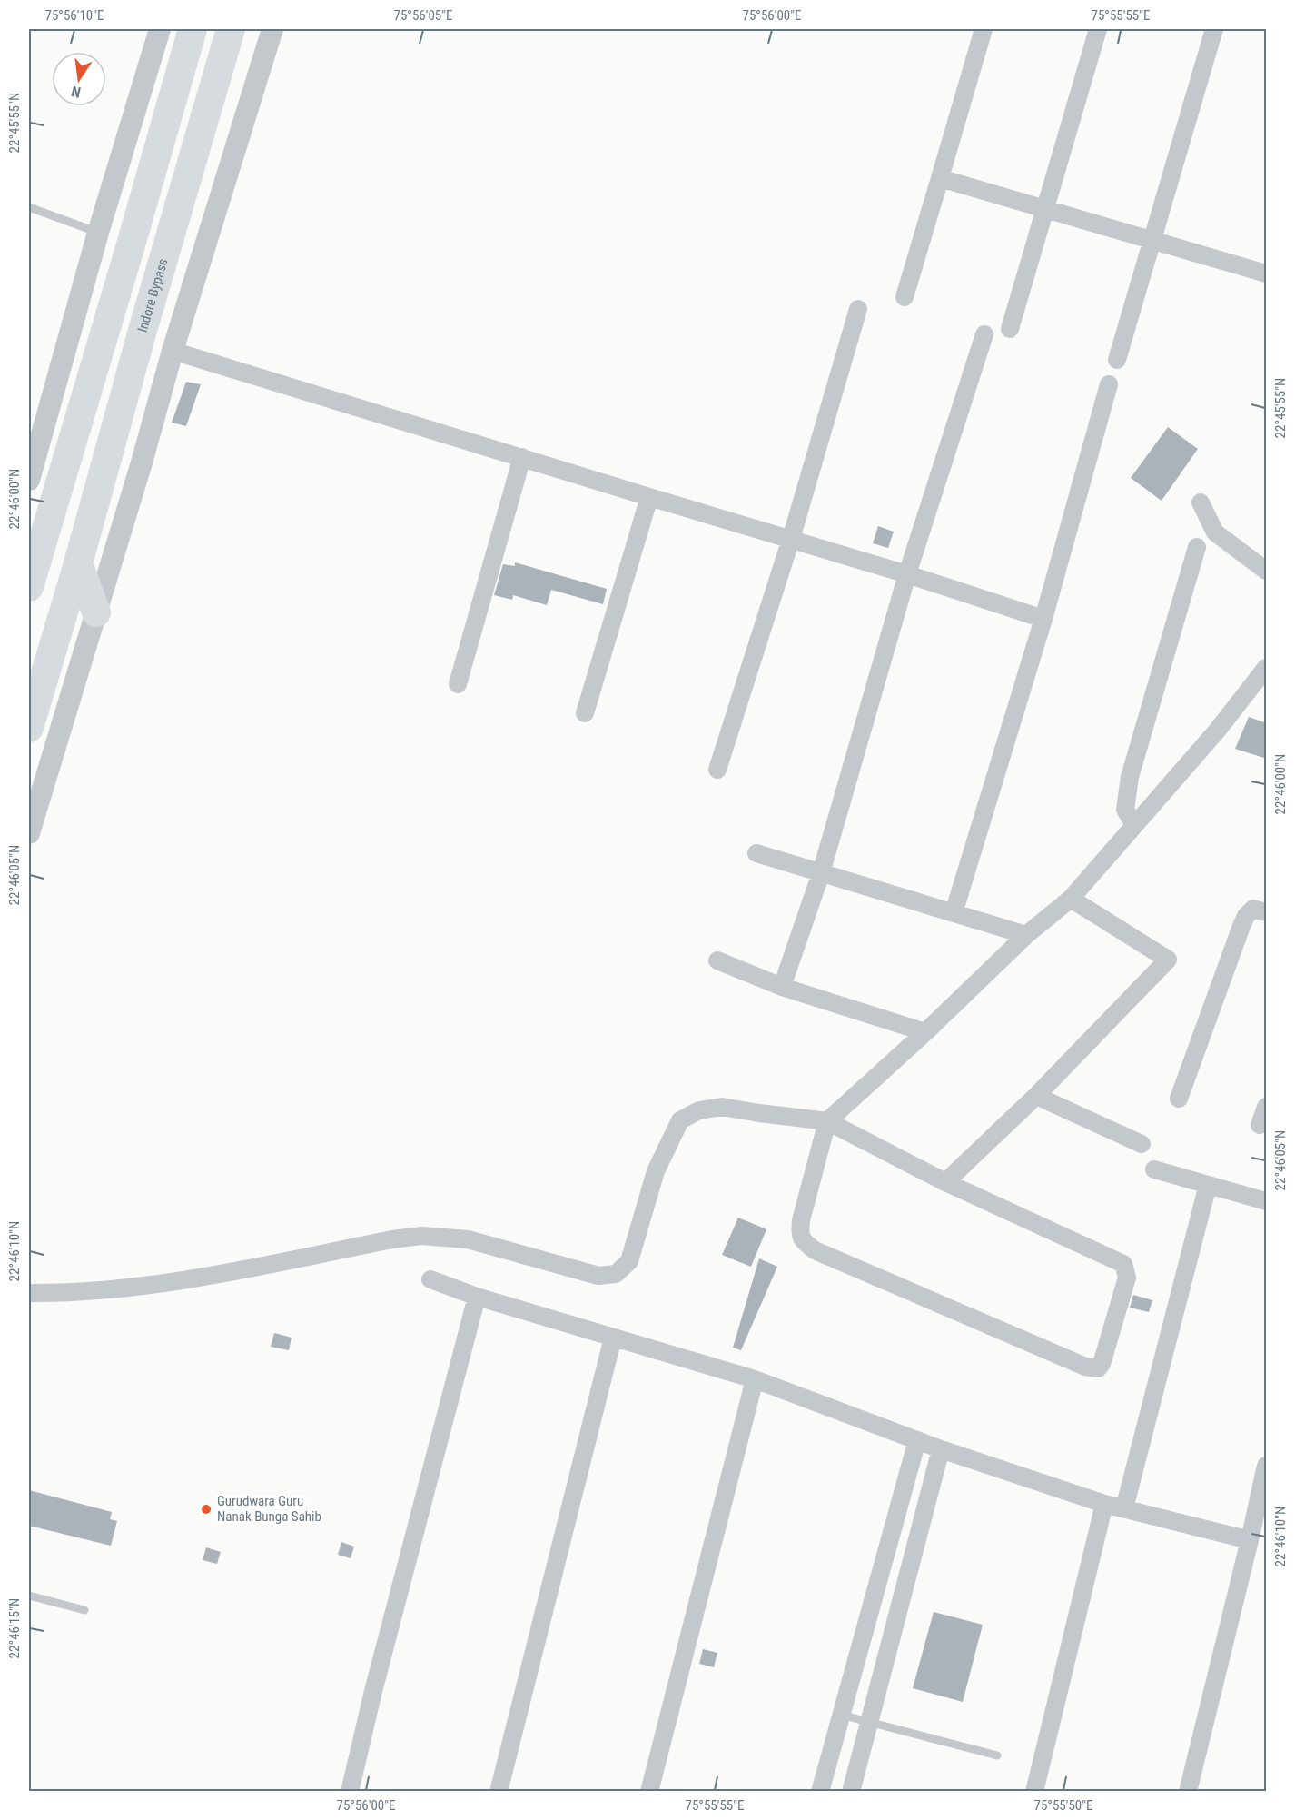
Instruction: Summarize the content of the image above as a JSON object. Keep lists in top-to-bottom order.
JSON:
{
  "streets": {
    "highway": ["Indore Bypass"]
  },
  "places": ["Gurudwara Guru Nanak Bunga Sahib"],
  "north": "bottom",
  "coordinates": [
    "75°56'10\"E",
    "75°56'05\"E",
    "75°56'00\"E",
    "75°55'55\"E",
    "22°45'55\"N",
    "22°46'00\"N",
    "22°46'05\"N",
    "22°46'10\"N",
    "22°46'15\"N",
    "75°55'50\"E"
  ]
}
